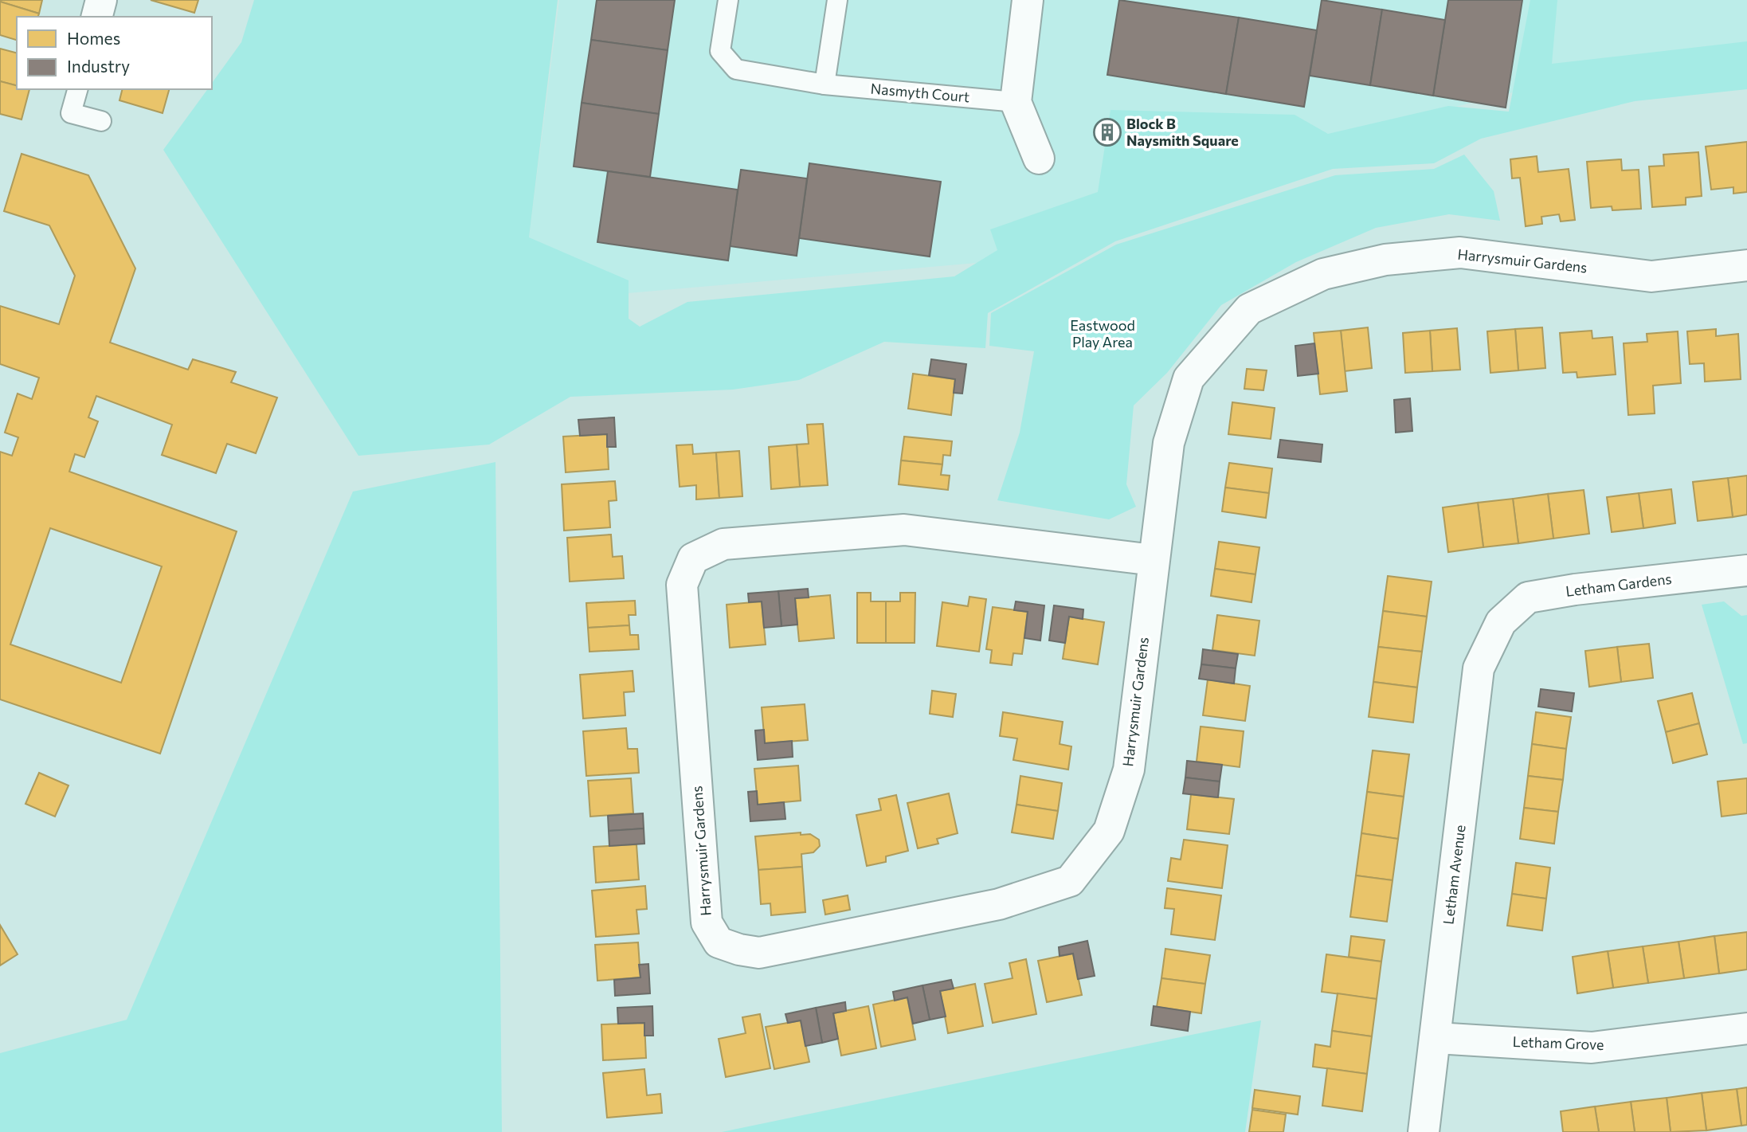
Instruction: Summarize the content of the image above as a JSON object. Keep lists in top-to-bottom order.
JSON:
{
  "streets": {
    "street": [
      "Harrysmuir Gardens",
      "Letham Gardens",
      "Letham Avenue",
      "Letham Grove"
    ],
    "lane": ["Nasmyth Court"]
  },
  "crossings": [
    ["Letham Gardens", "Letham Avenue"],
    ["Letham Avenue", "Letham Grove"]
  ],
  "parks": ["Eastwood Play Area"],
  "places": {
    "building": ["Block B Naysmith Square"]
  },
  "legend": ["Homes", "Industry"]
}
